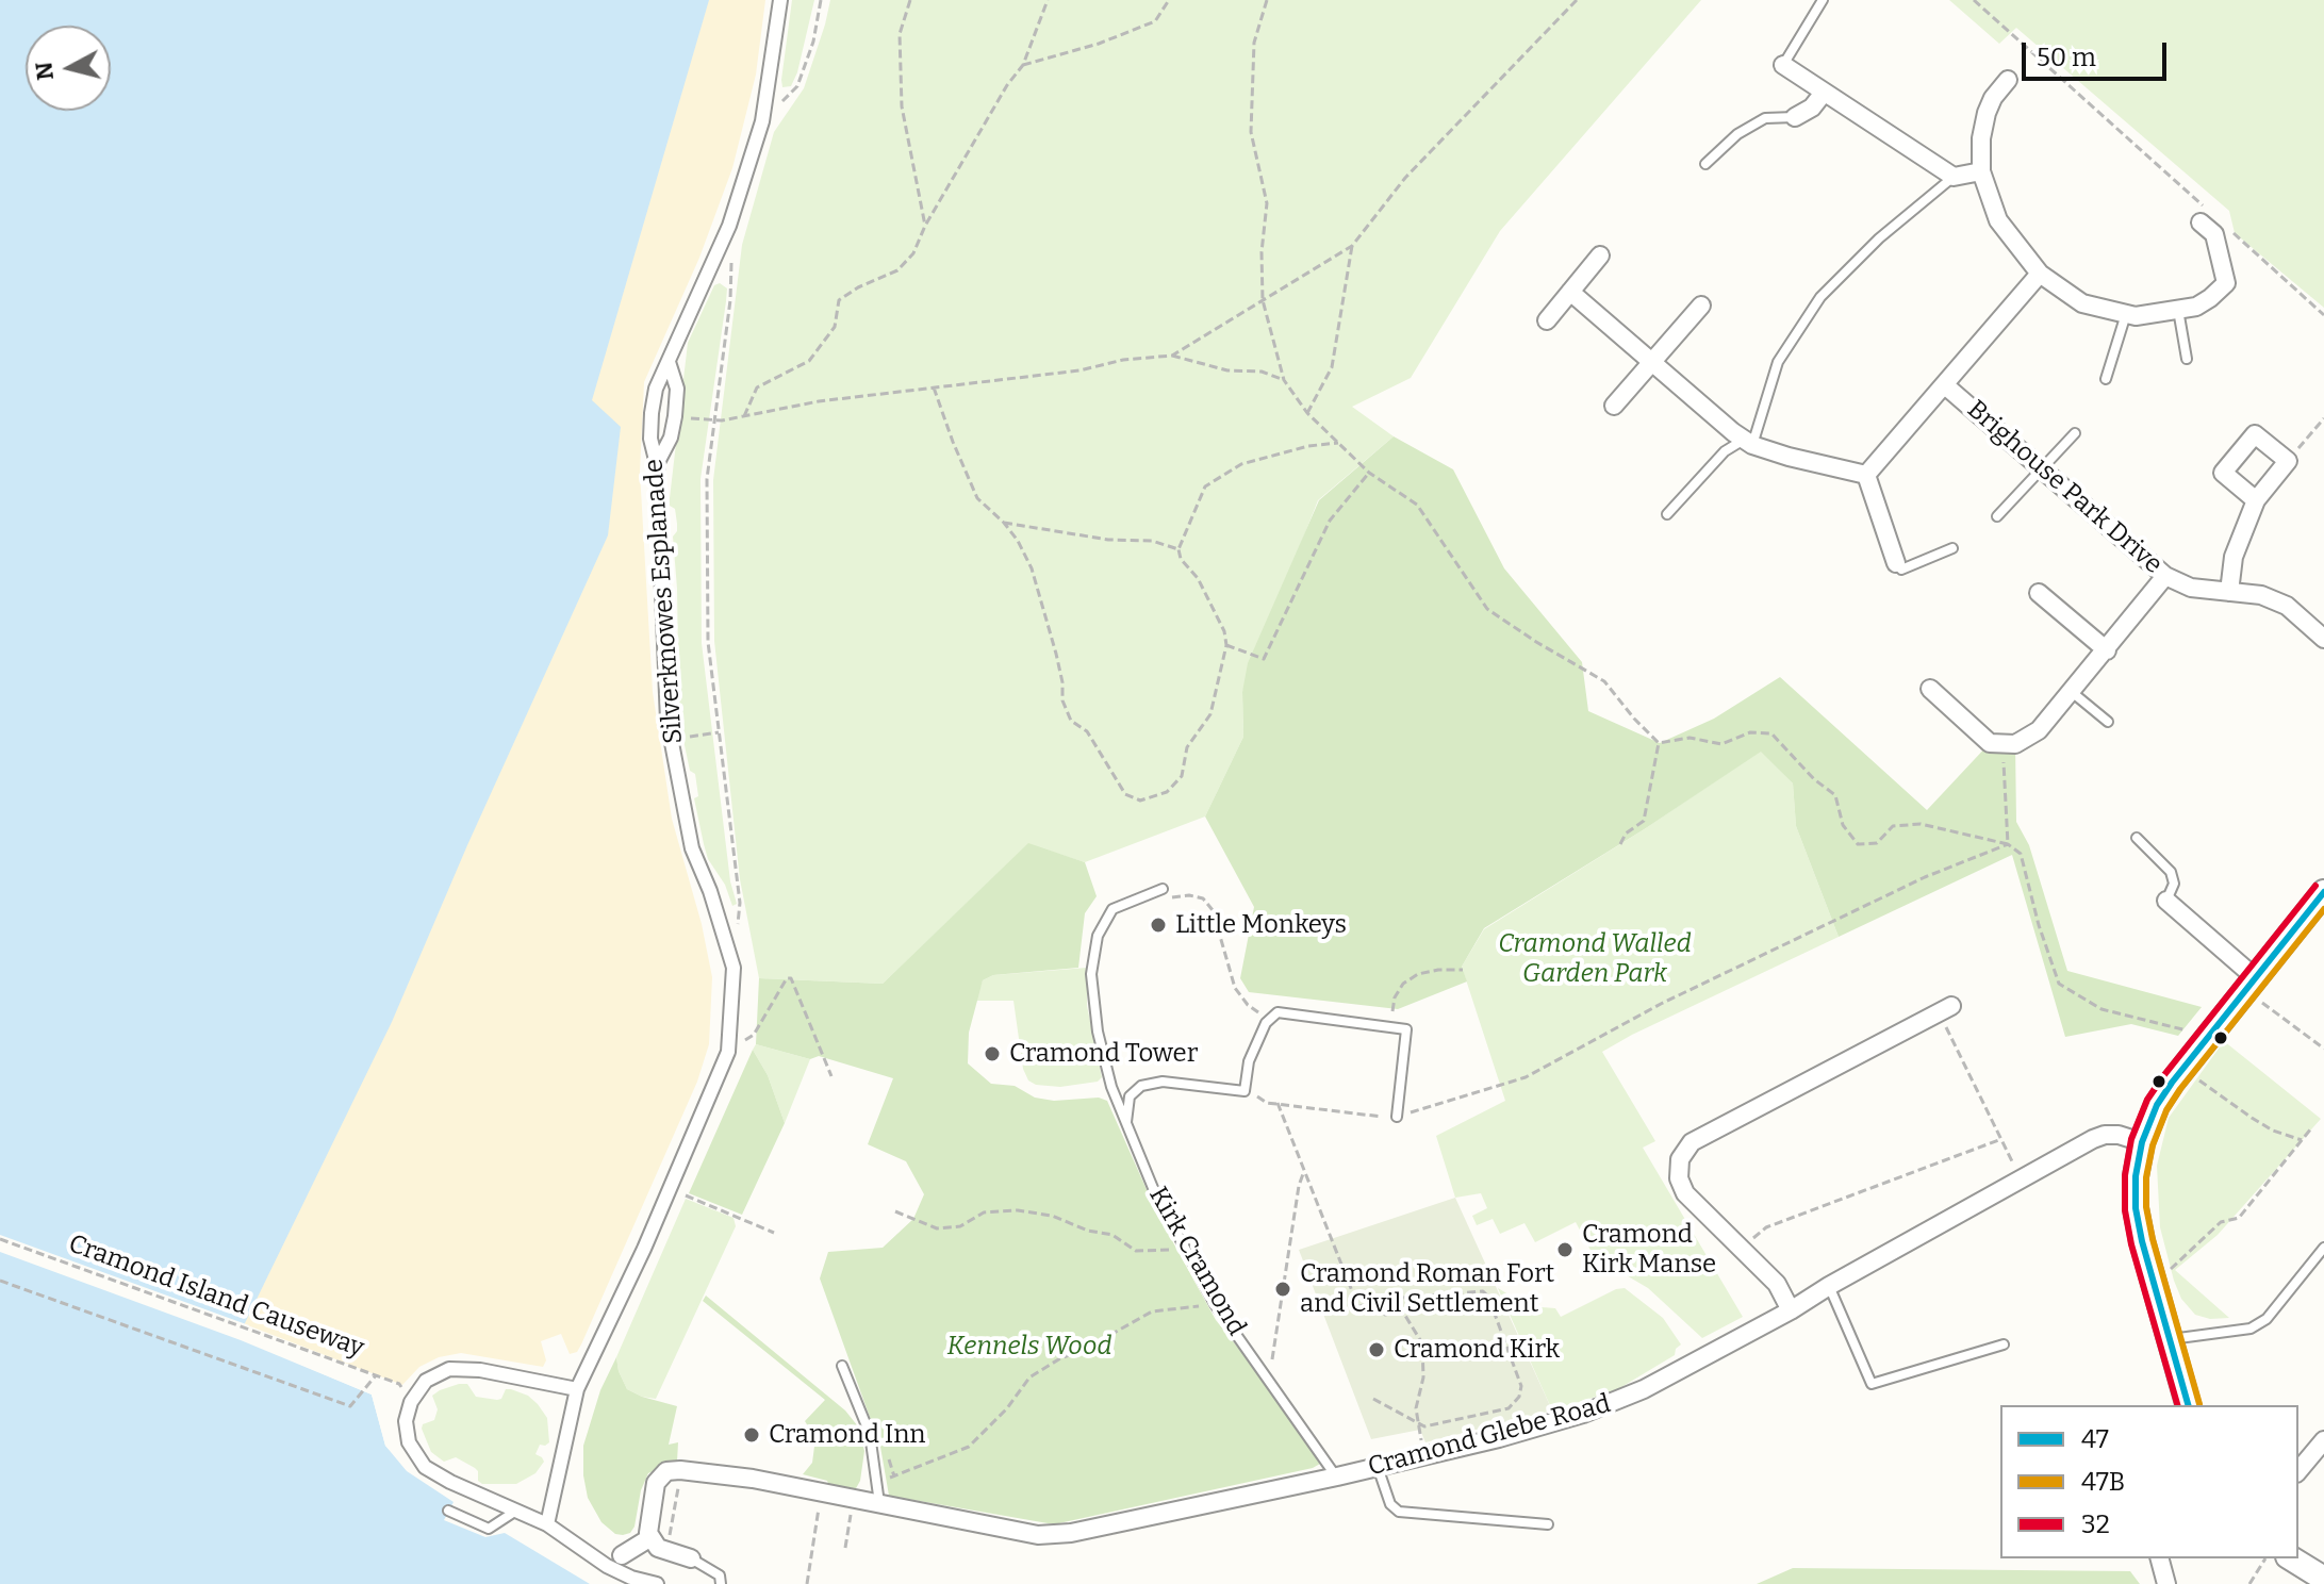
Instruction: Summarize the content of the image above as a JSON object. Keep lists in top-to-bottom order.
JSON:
{
  "streets": {
    "street": ["Brighouse Park Drive", "Silverknowes Esplanade", "Cramond Glebe Road"],
    "lane": ["Kirk Cramond"],
    "path": ["Cramond Island Causeway"]
  },
  "crossings": [
    ["Kirk Cramond", "Cramond Glebe Road"]
  ],
  "parks": ["Cramond Walled Garden Park", "Kennels Wood"],
  "places": [
    "Little Monkeys",
    "Cramond Tower",
    "Cramond Kirk Manse",
    "Cramond Roman Fort and Civil Settlement",
    "Cramond Kirk",
    "Cramond Inn"
  ],
  "lines": ["transit line 32", "transit line 47", "transit line 47B"],
  "legend": ["47", "47B", "32"],
  "scale_bar": "50 m",
  "north": "left"
}
